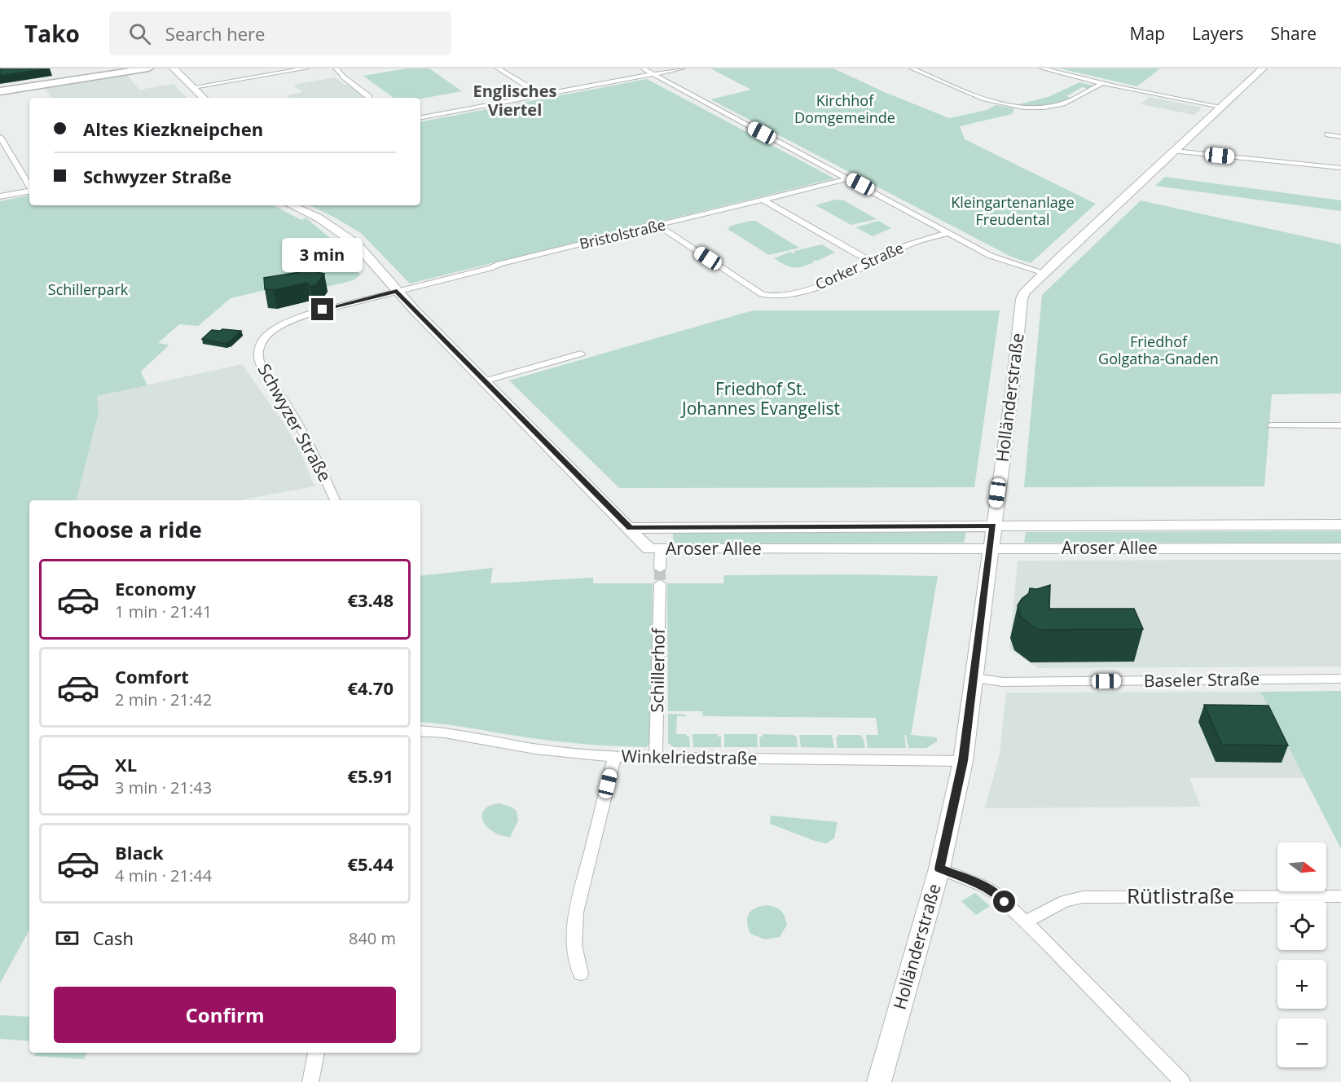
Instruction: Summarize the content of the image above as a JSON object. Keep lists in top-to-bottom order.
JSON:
{
  "streets": {
    "main road": ["Holländerstraße", "Aroser Allee"],
    "street": [
      "Bristolstraße",
      "Corker Straße",
      "Schwyzer Straße",
      "Schillerhof",
      "Baseler Straße",
      "Winkelriedstraße",
      "Rütlistraße"
    ]
  },
  "crossings": [
    ["Bristolstraße", "Corker Straße"],
    ["Bristolstraße", "Schwyzer Straße"],
    ["Holländerstraße", "Aroser Allee"],
    ["Holländerstraße", "Baseler Straße"],
    ["Holländerstraße", "Winkelriedstraße"],
    ["Schillerhof", "Winkelriedstraße"]
  ],
  "districts": ["Englisches Viertel"],
  "parks": [
    "Kirchhof Domgemeinde",
    "Kleingartenanlage Freudental",
    "Schillerpark",
    "Friedhof Golgatha-Gnaden",
    "Friedhof St. Johannes Evangelist"
  ],
  "north": "right",
  "page": {
    "header": "Tako",
    "search": "Search here",
    "nav": ["Map", "Layers", "Share"],
    "banner": ["Altes Kiezkneipchen", "Schwyzer Straße"],
    "bubble": "3 min",
    "heading": "Choose a ride",
    "list": [
      {
        "name": "Economy",
        "note": "1 min · 21:41",
        "value": "€3.48"
      },
      {
        "name": "Comfort",
        "note": "2 min · 21:42",
        "value": "€4.70"
      },
      {
        "name": "XL",
        "note": "3 min · 21:43",
        "value": "€5.91"
      },
      {
        "name": "Black",
        "note": "4 min · 21:44",
        "value": "€5.44"
      }
    ],
    "map_buttons": ["+", "−"],
    "pay": ["Cash", "840 m"],
    "buttons": "Confirm"
  }
}
